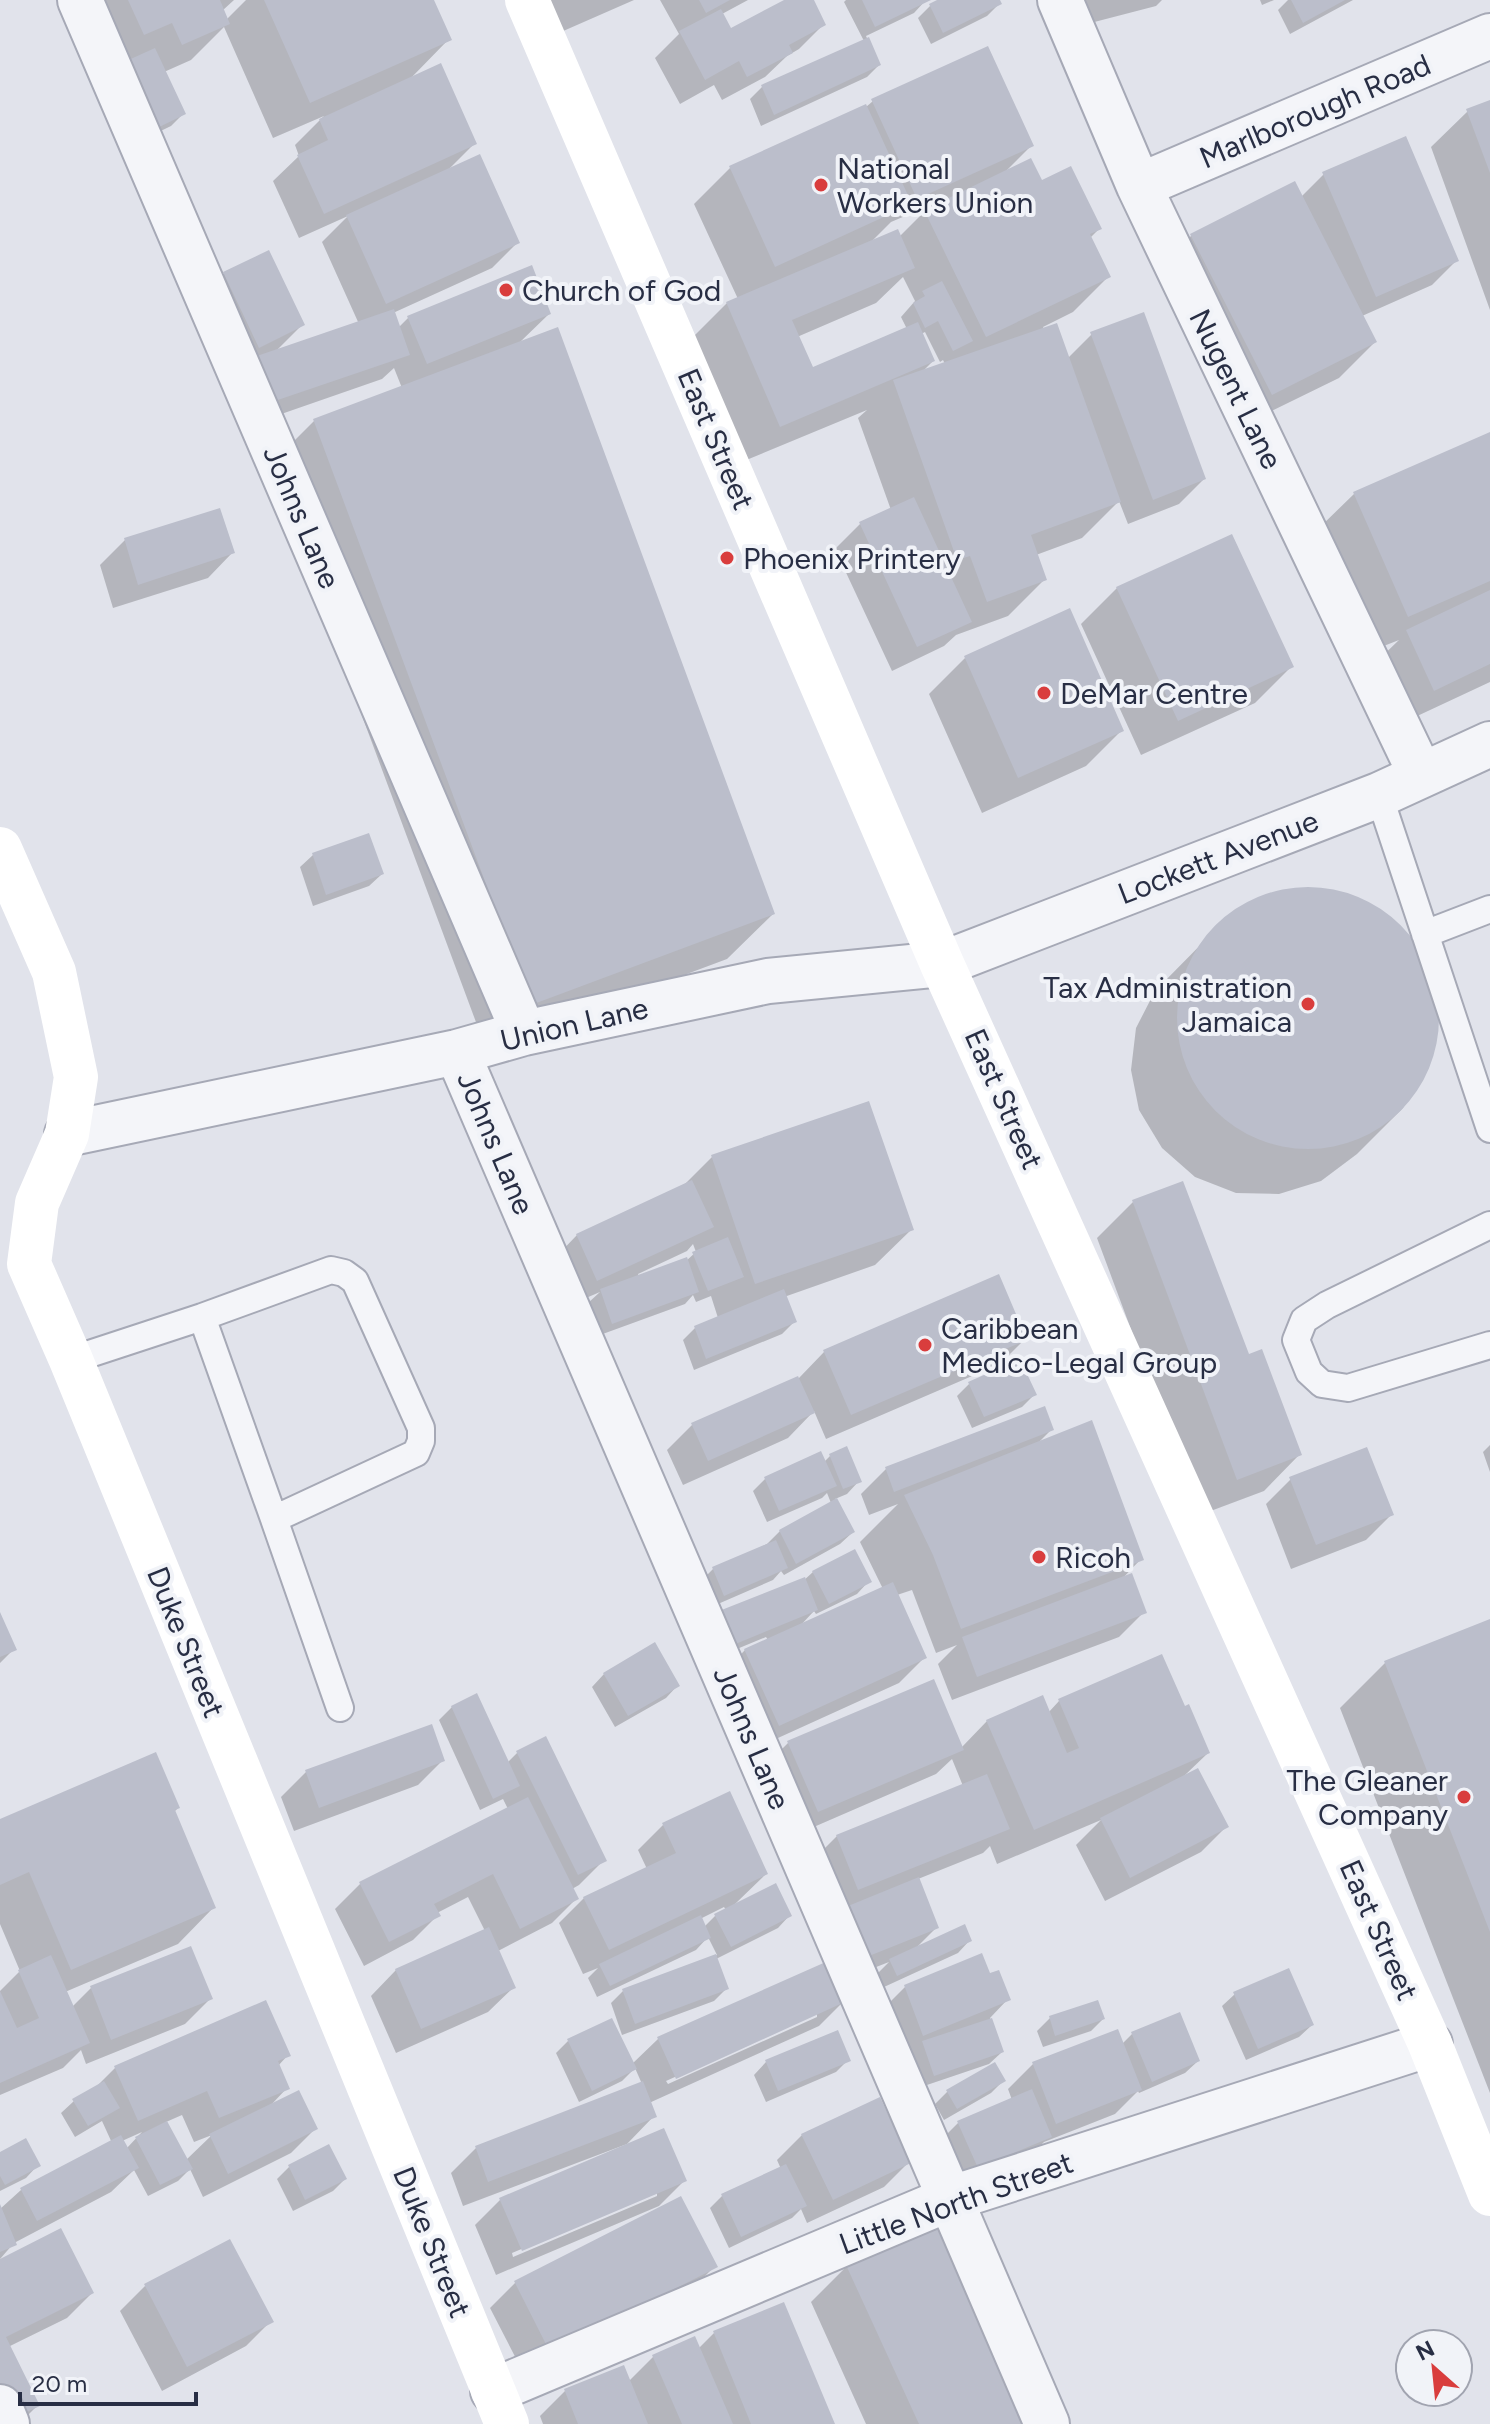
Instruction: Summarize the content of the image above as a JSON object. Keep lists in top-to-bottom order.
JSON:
{
  "streets": {
    "main road": ["East Street", "Duke Street"],
    "street": [
      "Marlborough Road",
      "Nugent Lane",
      "Johns Lane",
      "Lockett Avenue",
      "Union Lane",
      "Little North Street"
    ]
  },
  "crossings": [
    ["Marlborough Road", "Nugent Lane"],
    ["Nugent Lane", "Lockett Avenue"],
    ["East Street", "Lockett Avenue"],
    ["East Street", "Union Lane"],
    ["East Street", "Little North Street"],
    ["Johns Lane", "Union Lane"],
    ["Johns Lane", "Little North Street"],
    ["Lockett Avenue", "Union Lane"],
    ["Union Lane", "Duke Street"],
    ["Duke Street", "Little North Street"]
  ],
  "places": [
    "National Workers Union",
    "Church of God",
    "Phoenix Printery",
    "DeMar Centre",
    "Tax Administration Jamaica",
    "Caribbean Medico-Legal Group",
    "Ricoh",
    "The Gleaner Company"
  ],
  "scale_bar": "20 m",
  "north": "top left"
}
